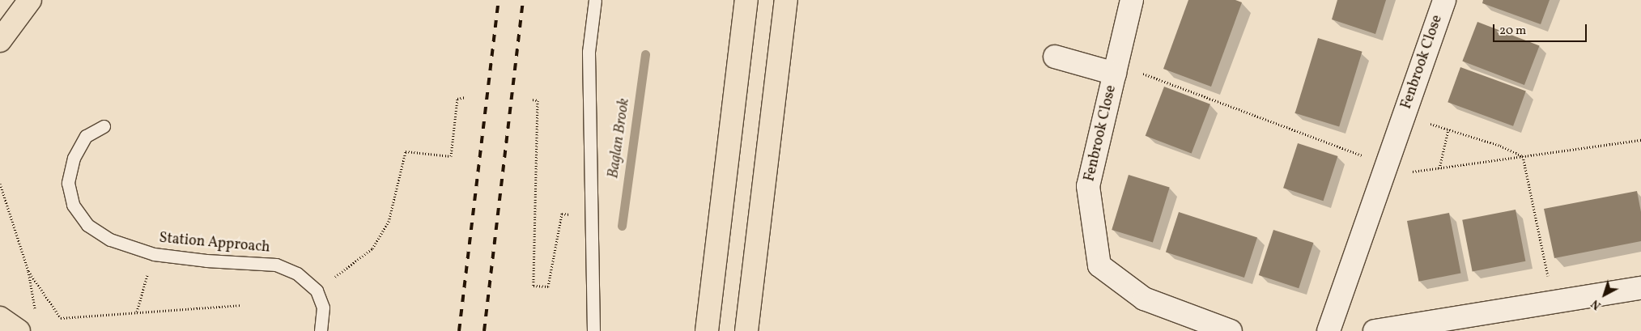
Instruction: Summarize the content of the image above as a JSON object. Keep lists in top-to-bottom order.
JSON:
{
  "streets": {
    "street": ["Fenbrook Close"],
    "lane": ["Station Approach"]
  },
  "water": ["Baglan Brook"],
  "scale_bar": "20 m",
  "north": "bottom left"
}
